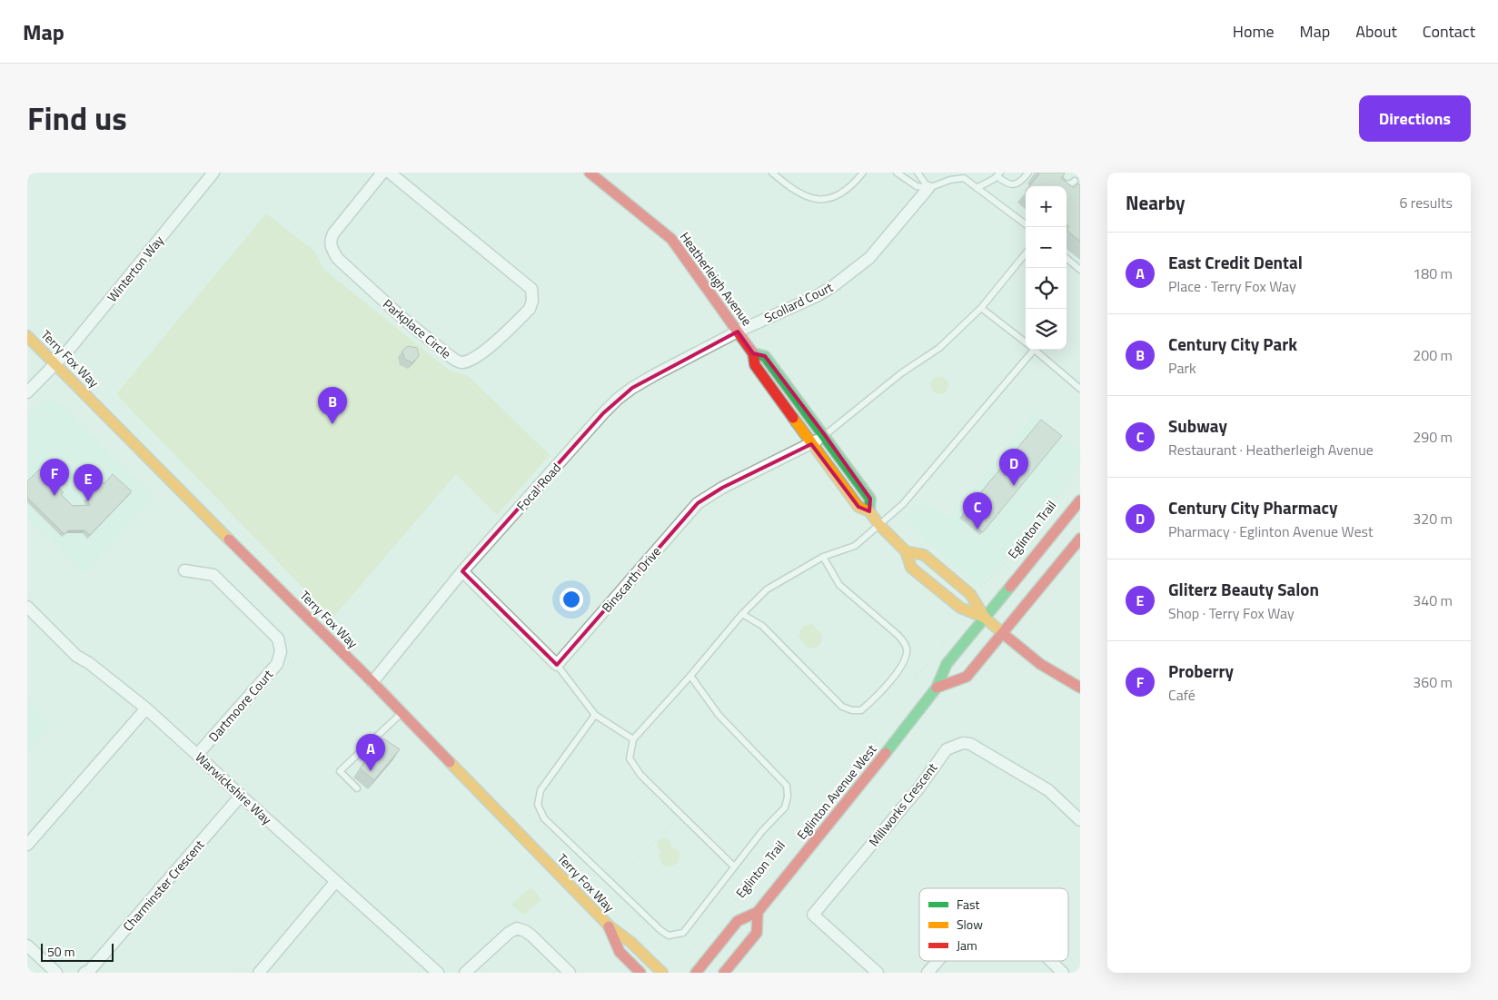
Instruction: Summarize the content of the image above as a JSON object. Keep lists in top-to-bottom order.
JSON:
{
  "streets": {
    "street": [
      "Winterton Way",
      "Heatherleigh Avenue",
      "Scollard Court",
      "Parkplace Circle",
      "Terry Fox Way",
      "Focal Road",
      "Binscarth Drive",
      "Dartmoore Court",
      "Warwickshire Way",
      "Eglinton Avenue West",
      "Millworks Crescent",
      "Charminster Crescent"
    ],
    "path": ["Eglinton Trail"]
  },
  "crossings": [
    ["Winterton Way", "Terry Fox Way"],
    ["Heatherleigh Avenue", "Scollard Court"],
    ["Heatherleigh Avenue", "Focal Road"],
    ["Heatherleigh Avenue", "Binscarth Drive"],
    ["Heatherleigh Avenue", "Eglinton Avenue West"],
    ["Scollard Court", "Focal Road"],
    ["Terry Fox Way", "Focal Road"],
    ["Dartmoore Court", "Warwickshire Way"],
    ["Warwickshire Way", "Charminster Crescent"]
  ],
  "legend": ["Fast", "Slow", "Jam"],
  "scale_bar": "50 m",
  "page": {
    "header": "Map",
    "nav": [
      "Home",
      "Map",
      "About",
      "Contact"
    ],
    "title": "Find us",
    "buttons": "Directions",
    "heading": ["Nearby", "6 results"],
    "map_buttons": ["+", "−"],
    "list": [
      {
        "mark": "A",
        "name": "East Credit Dental",
        "note": "Place · Terry Fox Way",
        "value": "180 m"
      },
      {
        "mark": "B",
        "name": "Century City Park",
        "note": "Park",
        "value": "200 m"
      },
      {
        "mark": "C",
        "name": "Subway",
        "note": "Restaurant · Heatherleigh Avenue",
        "value": "290 m"
      },
      {
        "mark": "D",
        "name": "Century City Pharmacy",
        "note": "Pharmacy · Eglinton Avenue West",
        "value": "320 m"
      },
      {
        "mark": "E",
        "name": "Gliterz Beauty Salon",
        "note": "Shop · Terry Fox Way",
        "value": "340 m"
      },
      {
        "mark": "F",
        "name": "Proberry",
        "note": "Café",
        "value": "360 m"
      }
    ],
    "pins": [
      "B",
      "D",
      "F",
      "E",
      "C",
      "A"
    ],
    "scale": "50 m"
  }
}
